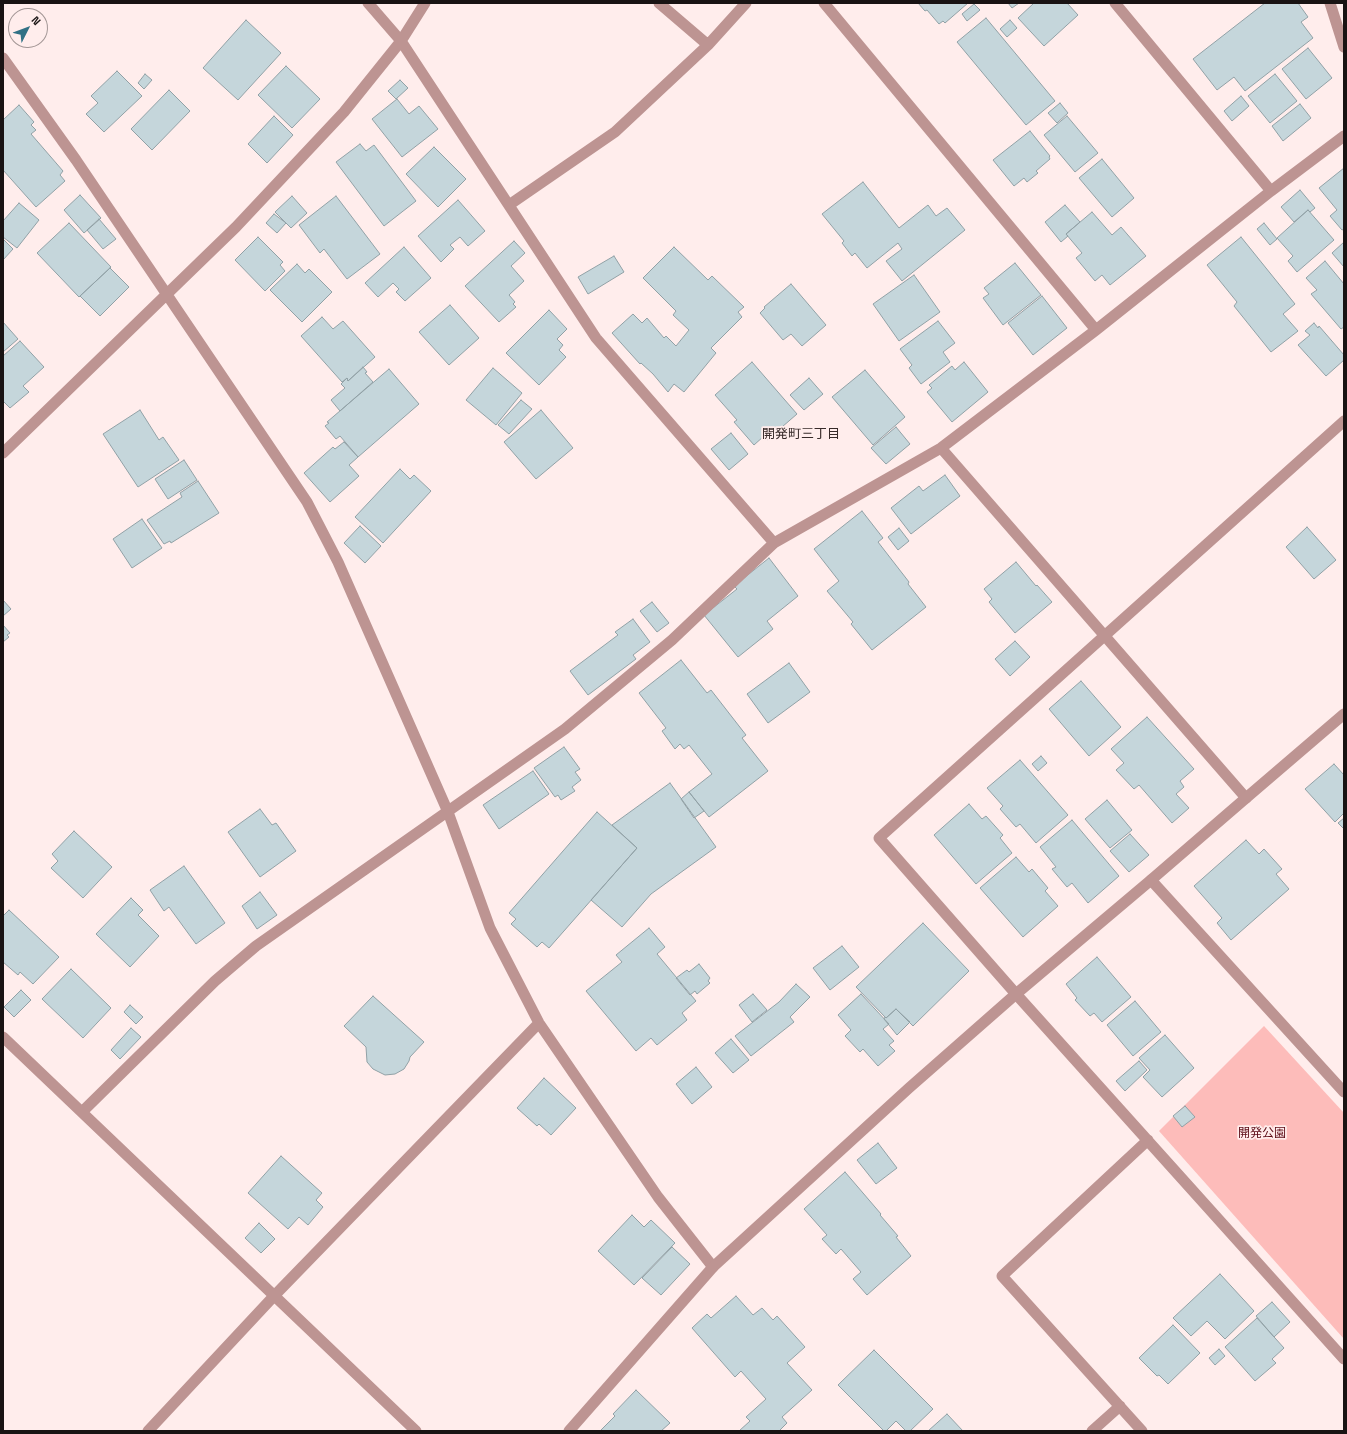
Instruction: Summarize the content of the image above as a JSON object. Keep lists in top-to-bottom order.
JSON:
{
  "districts": ["開発町三丁目"],
  "parks": ["開発公園"],
  "north": "top right"
}
